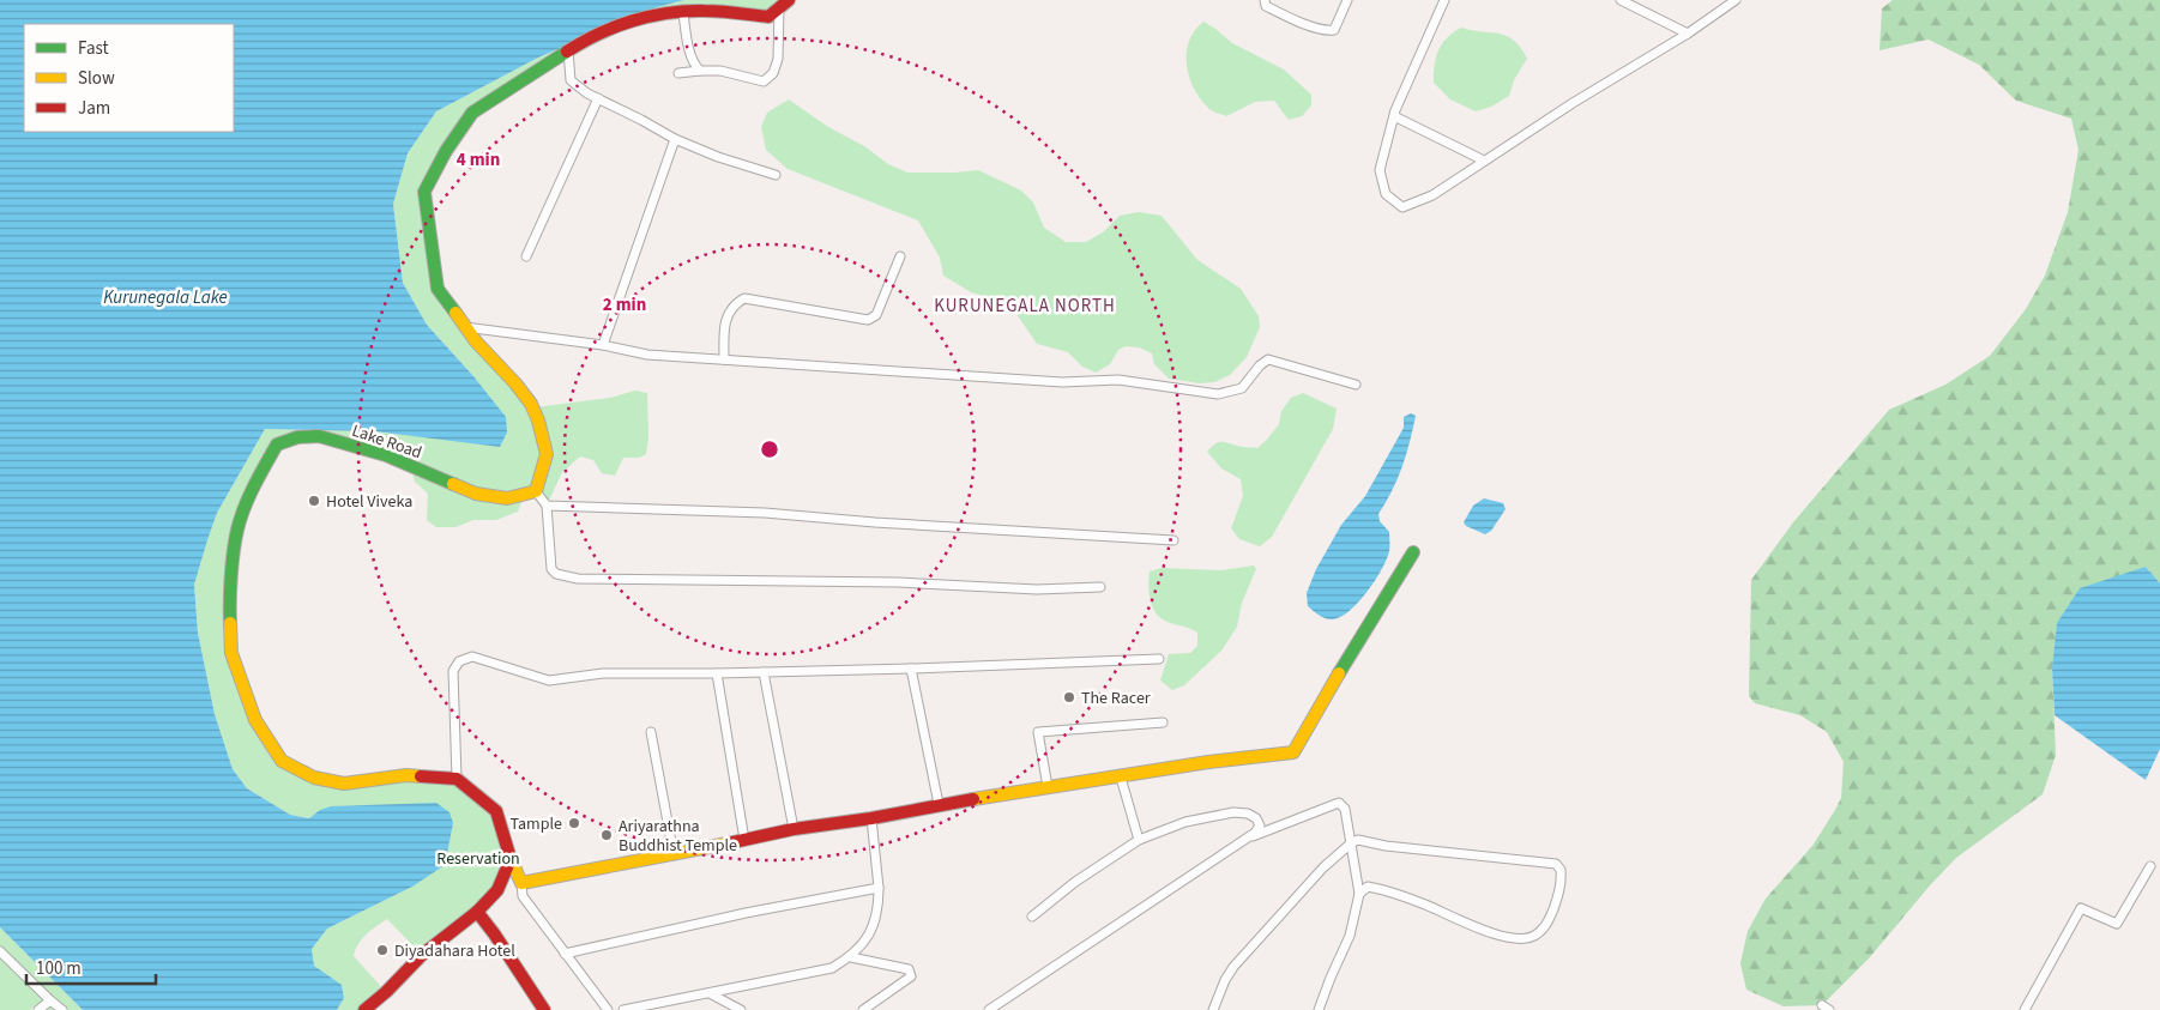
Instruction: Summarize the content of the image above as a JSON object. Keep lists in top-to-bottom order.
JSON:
{
  "streets": {
    "main road": ["Lake Road"]
  },
  "districts": ["KURUNEGALA NORTH"],
  "water": ["Kurunegala Lake"],
  "parks": ["Reservation"],
  "places": [
    "Hotel Viveka",
    "The Racer",
    "Tample",
    "Ariyarathna Buddhist Temple",
    "Diyadahara Hotel"
  ],
  "legend": ["Fast", "Slow", "Jam"],
  "scale_bar": "100 m",
  "rings": ["4 min", "2 min"]
}
